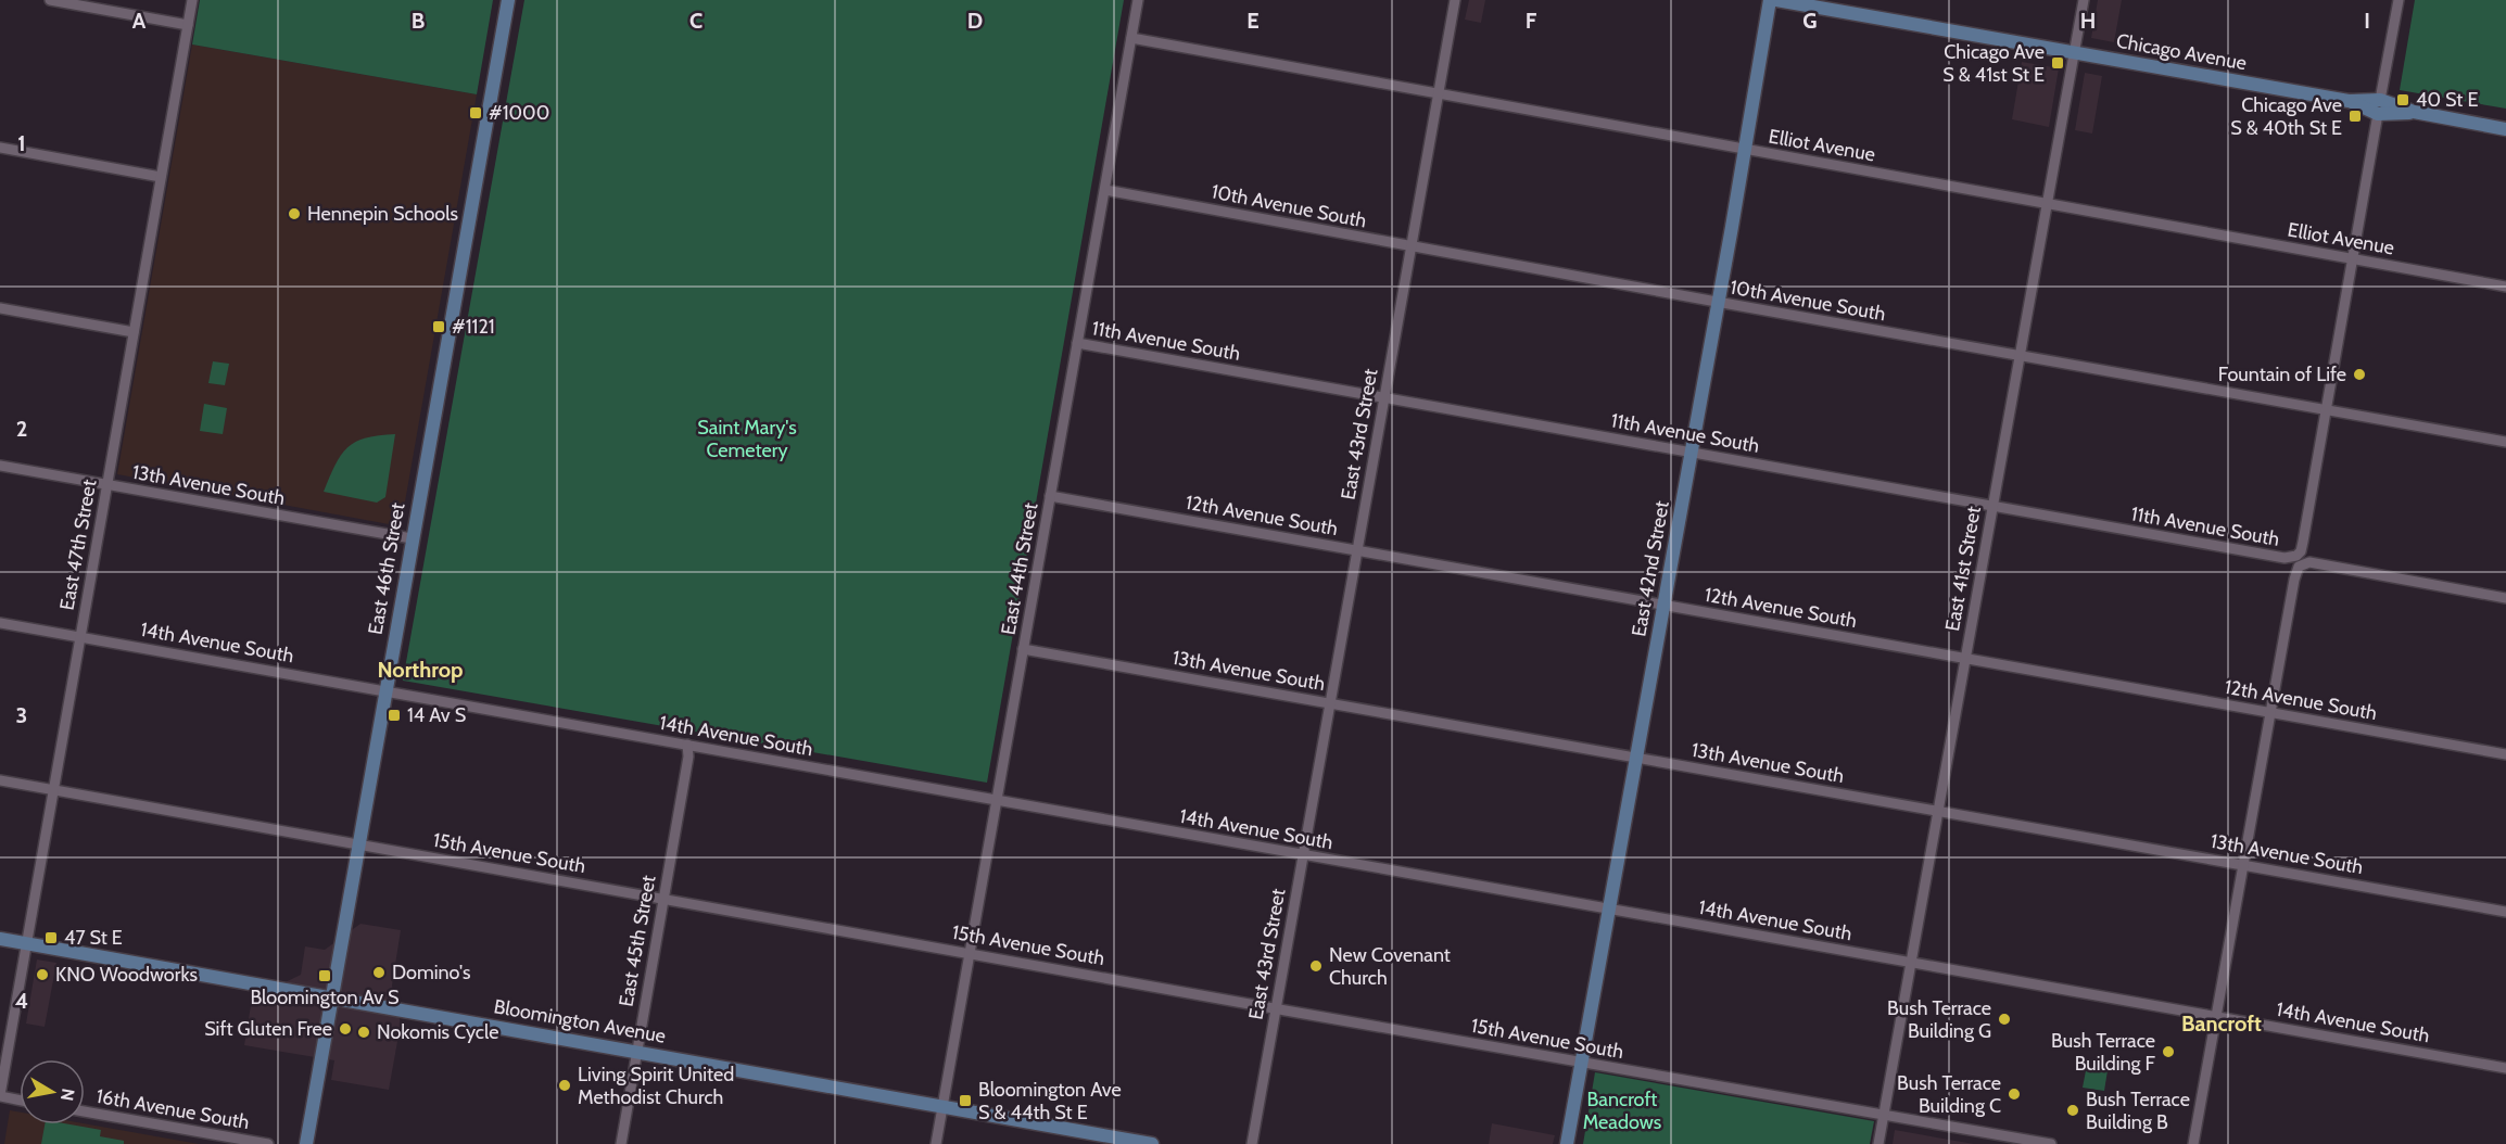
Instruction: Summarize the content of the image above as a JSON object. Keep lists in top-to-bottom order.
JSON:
{
  "streets": {
    "street": [
      "Chicago Avenue",
      "Elliot Avenue",
      "10th Avenue South",
      "11th Avenue South",
      "East 43rd Street",
      "13th Avenue South",
      "12th Avenue South",
      "East 47th Street",
      "East 46th Street",
      "East 44th Street",
      "East 42nd Street",
      "East 41st Street",
      "14th Avenue South",
      "15th Avenue South",
      "East 45th Street",
      "Bloomington Avenue",
      "16th Avenue South"
    ]
  },
  "crossings": [
    ["Chicago Avenue", "East 41st Street"],
    ["Elliot Avenue", "East 43rd Street"],
    ["Elliot Avenue", "East 44th Street"],
    ["Elliot Avenue", "East 42nd Street"],
    ["Elliot Avenue", "East 41st Street"],
    ["10th Avenue South", "11th Avenue South"],
    ["10th Avenue South", "East 43rd Street"],
    ["10th Avenue South", "East 44th Street"],
    ["10th Avenue South", "East 42nd Street"],
    ["10th Avenue South", "East 41st Street"],
    ["11th Avenue South", "East 43rd Street"],
    ["11th Avenue South", "East 44th Street"],
    ["11th Avenue South", "East 42nd Street"],
    ["11th Avenue South", "East 41st Street"],
    ["East 43rd Street", "13th Avenue South"],
    ["East 43rd Street", "12th Avenue South"],
    ["East 43rd Street", "14th Avenue South"],
    ["East 43rd Street", "15th Avenue South"],
    ["13th Avenue South", "East 47th Street"],
    ["13th Avenue South", "East 46th Street"],
    ["13th Avenue South", "East 44th Street"],
    ["13th Avenue South", "East 42nd Street"],
    ["13th Avenue South", "East 41st Street"],
    ["12th Avenue South", "East 44th Street"],
    ["12th Avenue South", "East 42nd Street"],
    ["12th Avenue South", "East 41st Street"],
    ["East 47th Street", "14th Avenue South"],
    ["East 47th Street", "15th Avenue South"],
    ["East 47th Street", "Bloomington Avenue"],
    ["East 46th Street", "14th Avenue South"],
    ["East 46th Street", "15th Avenue South"],
    ["East 46th Street", "Bloomington Avenue"],
    ["East 44th Street", "14th Avenue South"],
    ["East 44th Street", "15th Avenue South"],
    ["East 44th Street", "Bloomington Avenue"],
    ["East 42nd Street", "14th Avenue South"],
    ["East 42nd Street", "15th Avenue South"],
    ["East 41st Street", "14th Avenue South"],
    ["East 41st Street", "15th Avenue South"],
    ["14th Avenue South", "East 45th Street"],
    ["15th Avenue South", "East 45th Street"],
    ["East 45th Street", "Bloomington Avenue"]
  ],
  "districts": ["Northrop", "Bancroft"],
  "parks": ["Saint Mary's Cemetery", "Bancroft Meadows"],
  "places": {
    "transit": [
      "Chicago Ave S & 41st St E",
      "40 St E",
      "#1000",
      "Chicago Ave S & 40th St E",
      "#1121",
      "14 Av S",
      "47 St E",
      "Bloomington Av S",
      "Bloomington Ave S & 44th St E"
    ],
    "other": [
      "Hennepin Schools",
      "Fountain of Life",
      "New Covenant Church",
      "Domino's",
      "KNO Woodworks",
      "Bush Terrace Building G",
      "Sift Gluten Free",
      "Nokomis Cycle",
      "Bush Terrace Building F",
      "Living Spirit United Methodist Church",
      "Bush Terrace Building C",
      "Bush Terrace Building B"
    ]
  },
  "north": "right",
  "grid": {
    "columns": [
      "A",
      "B",
      "C",
      "D",
      "E",
      "F",
      "G",
      "H",
      "I"
    ],
    "rows": [
      "1",
      "2",
      "3",
      "4"
    ]
  }
}
